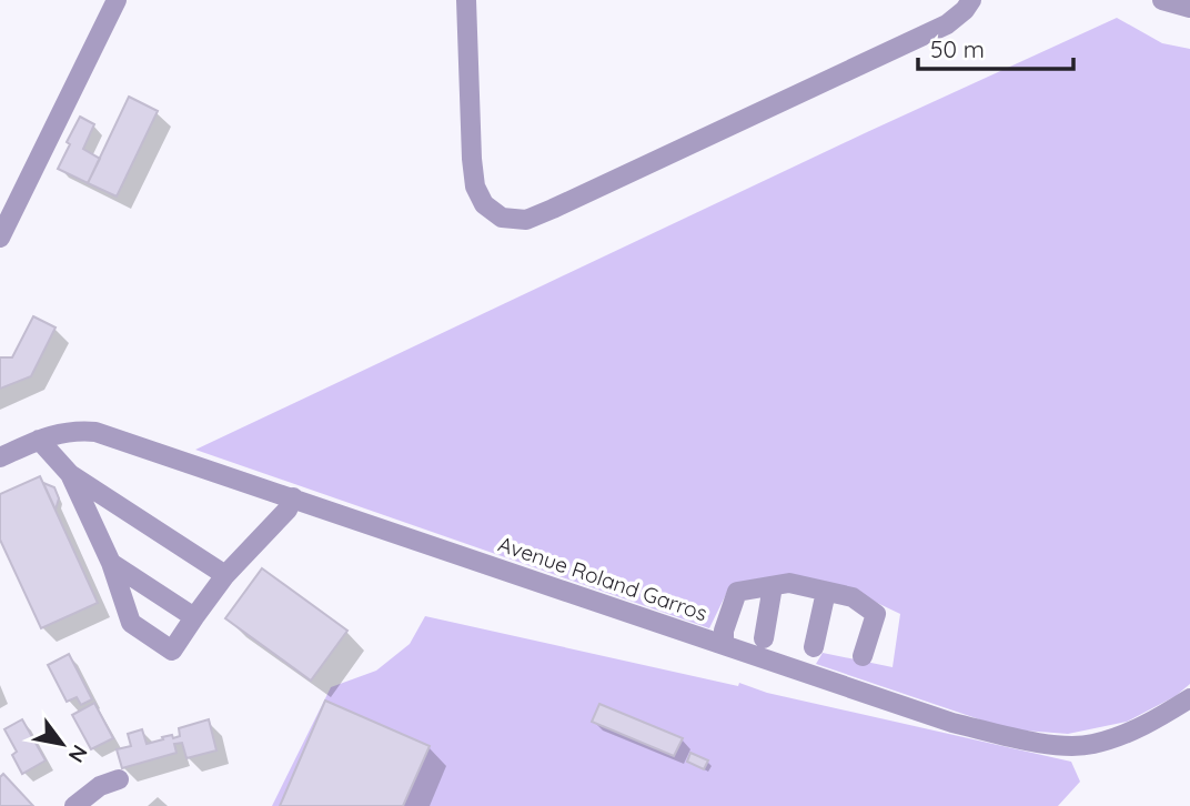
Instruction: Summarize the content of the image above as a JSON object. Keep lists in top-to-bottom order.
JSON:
{
  "streets": {
    "street": ["Avenue Roland Garros"]
  },
  "scale_bar": "50 m",
  "north": "bottom right"
}
